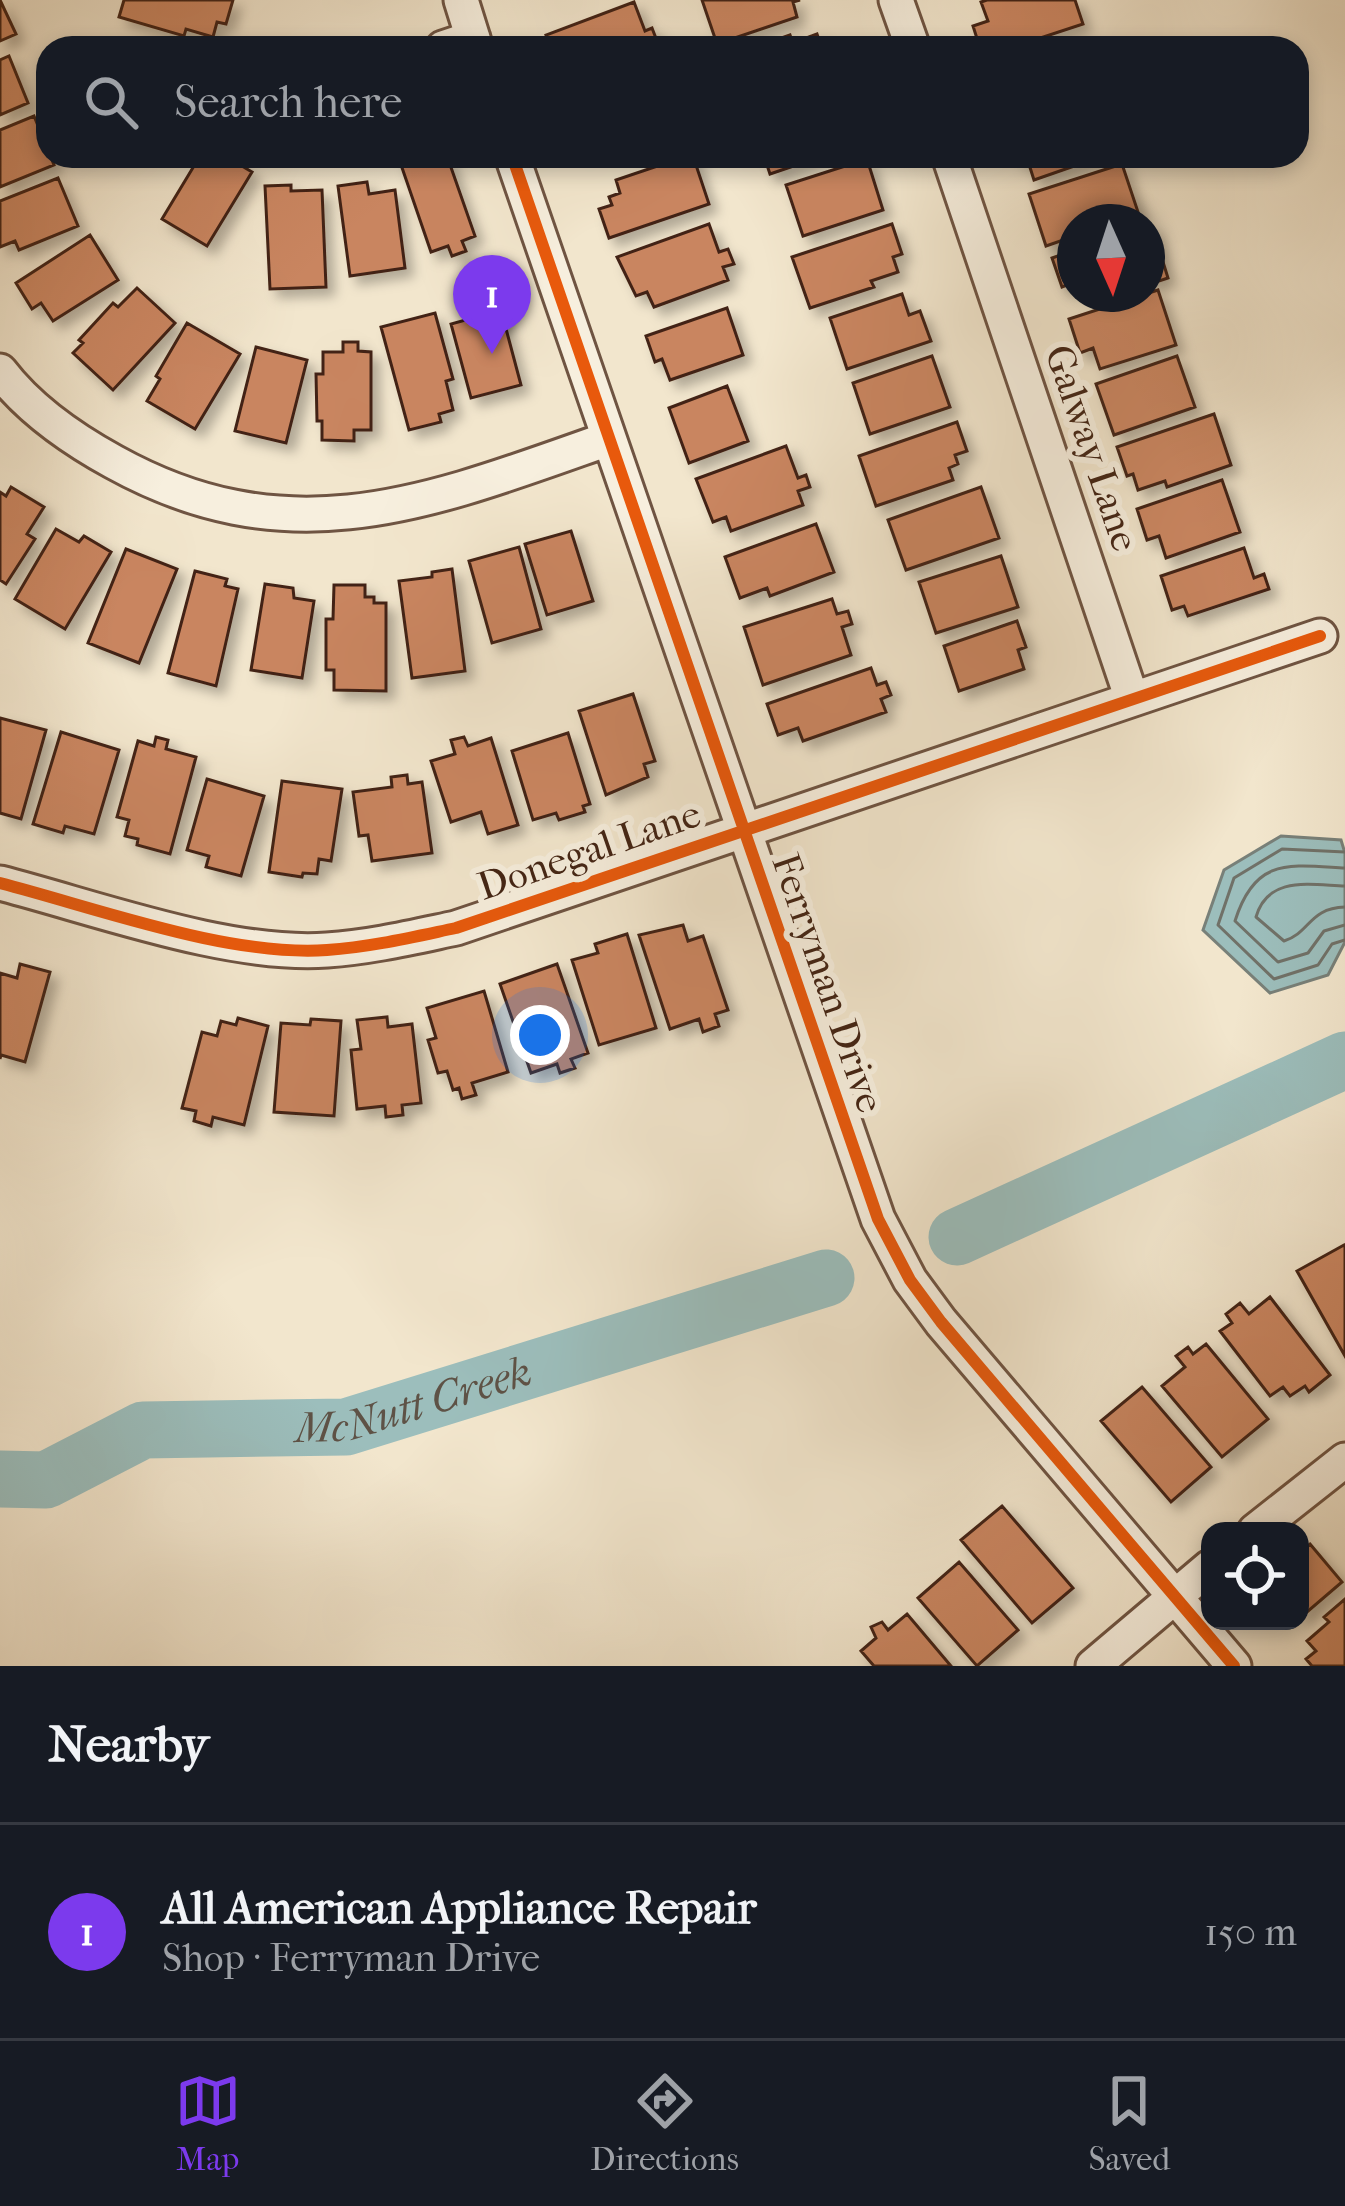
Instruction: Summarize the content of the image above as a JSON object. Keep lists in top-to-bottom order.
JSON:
{
  "streets": {
    "street": ["Galway Lane", "Donegal Lane", "Ferryman Drive"]
  },
  "crossings": [
    ["Galway Lane", "Donegal Lane"],
    ["Donegal Lane", "Ferryman Drive"]
  ],
  "water": ["McNutt Creek"],
  "north": "bottom",
  "page": {
    "search": "Search here",
    "pins": "1",
    "heading": "Nearby",
    "list": [
      {
        "mark": "1",
        "name": "All American Appliance Repair",
        "note": "Shop · Ferryman Drive",
        "value": "150 m"
      }
    ],
    "nav": ["Map", "Directions", "Saved"]
  }
}
